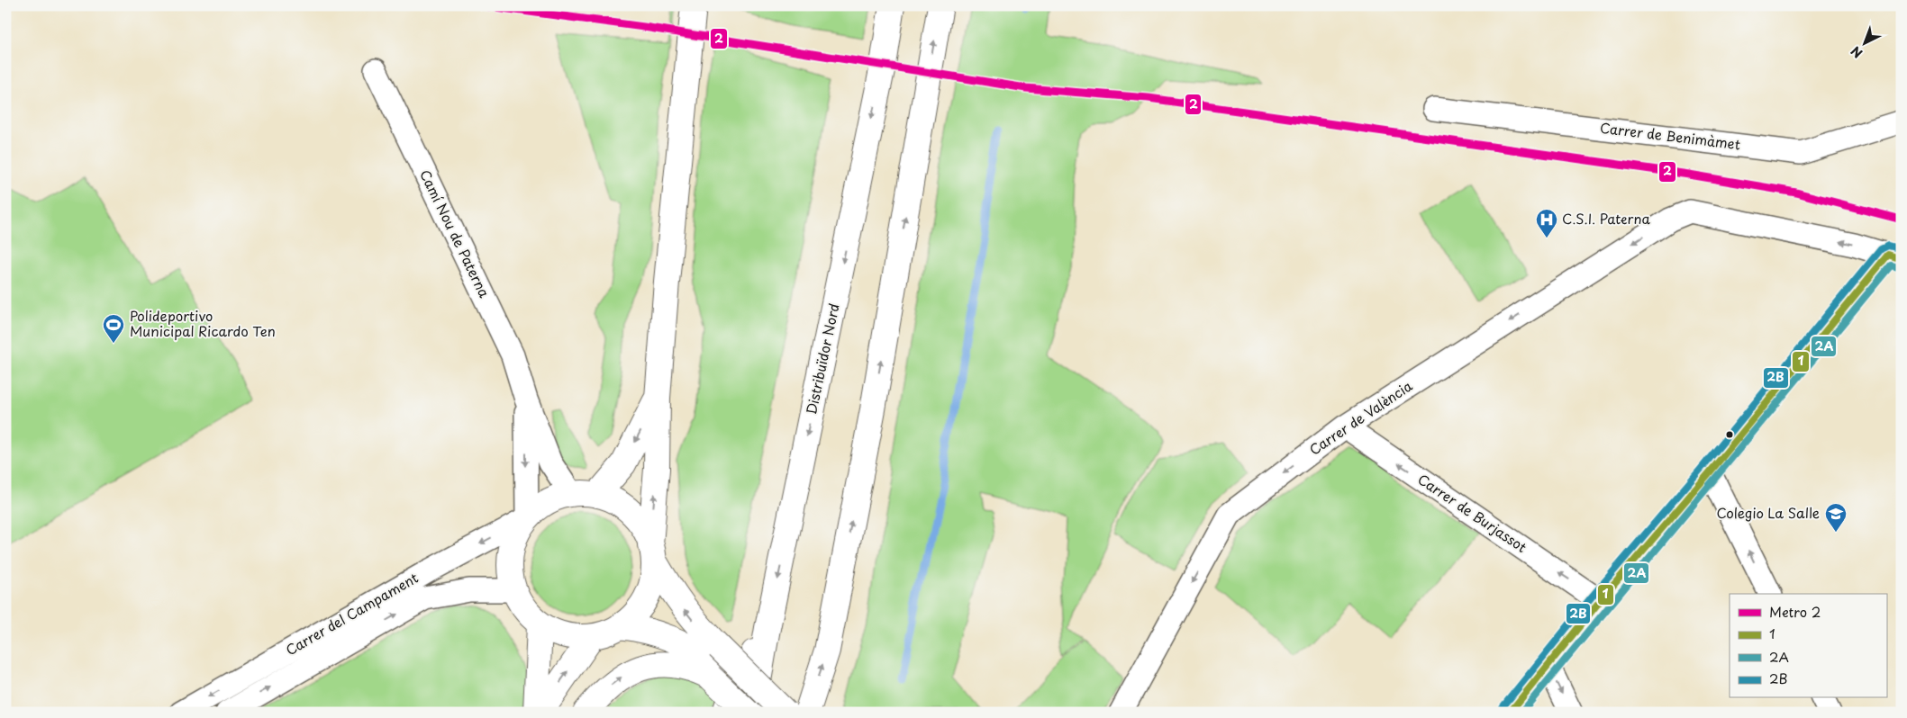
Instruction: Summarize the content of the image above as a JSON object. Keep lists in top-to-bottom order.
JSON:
{
  "streets": {
    "main road": ["Distribuïdor Nord"],
    "street": [
      "Carrer de Benimàmet",
      "Camí Nou de Paterna",
      "Carrer de València",
      "Carrer de Burjassot",
      "Carrer del Campament"
    ]
  },
  "crossings": [
    ["Camí Nou de Paterna", "Carrer del Campament"],
    ["Carrer de València", "Carrer de Burjassot"]
  ],
  "one_way": ["Carrer de València", "Carrer de Burjassot"],
  "places": {
    "hospital": ["C.S.I. Paterna"],
    "sports": ["Polideportivo Municipal Ricardo Ten"],
    "school or university": ["Colegio La Salle"]
  },
  "lines": [
    "metro line 2",
    "transit line 2B",
    "transit line 1",
    "transit line 2A"
  ],
  "legend": [
    "Metro 2",
    "1",
    "2A",
    "2B"
  ],
  "north": "bottom left"
}
